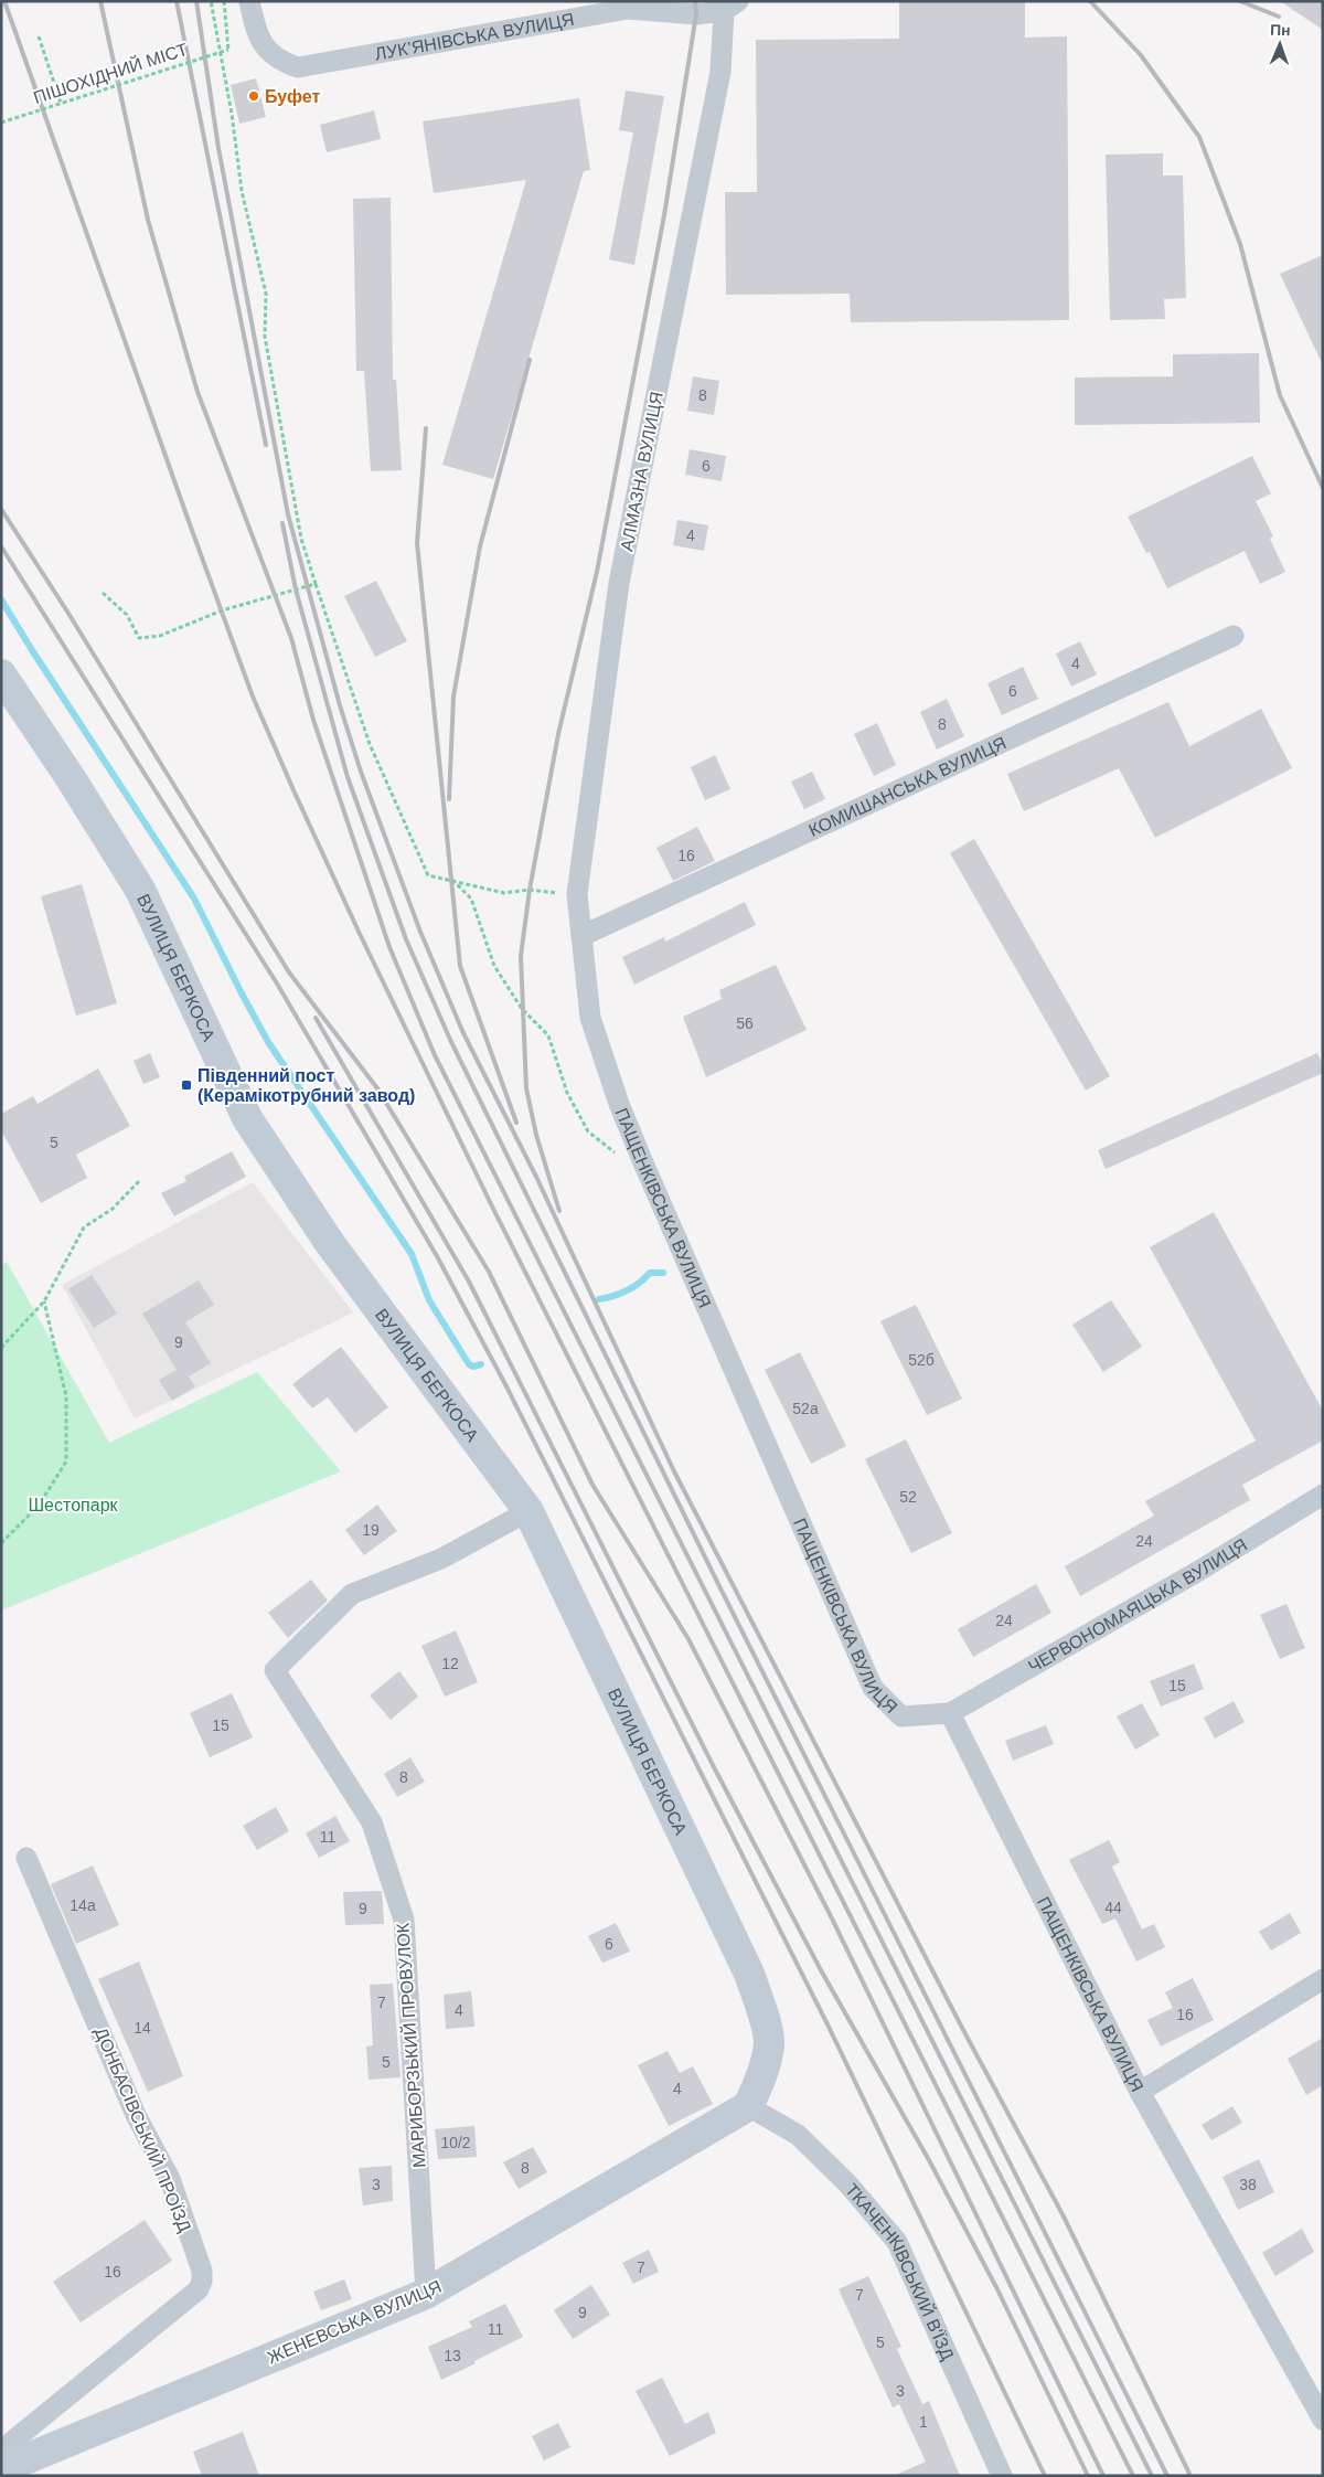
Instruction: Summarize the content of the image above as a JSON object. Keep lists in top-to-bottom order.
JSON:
{
  "streets": {
    "street": [
      "ЛУК’ЯНІВСЬКА ВУЛИЦЯ",
      "АЛМАЗНА ВУЛИЦЯ",
      "КОМИШАНСЬКА ВУЛИЦЯ",
      "ВУЛИЦЯ БЕРКОСА",
      "ПАЩЕНКІВСЬКА ВУЛИЦЯ",
      "ЧЕРВОНОМАЯЦЬКА ВУЛИЦЯ",
      "МАРИБОРЗЬКИЙ ПРОВУЛОК",
      "ДОНБАСІВСЬКИЙ ПРОЇЗД",
      "ТКАЧЕНКІВСЬКИЙ В'ЇЗД",
      "ЖЕНЕВСЬКА ВУЛИЦЯ"
    ],
    "path": ["ПІШОХІДНИЙ МІСТ"]
  },
  "crossings": [
    ["ЛУК’ЯНІВСЬКА ВУЛИЦЯ", "АЛМАЗНА ВУЛИЦЯ"],
    ["АЛМАЗНА ВУЛИЦЯ", "КОМИШАНСЬКА ВУЛИЦЯ"],
    ["АЛМАЗНА ВУЛИЦЯ", "ПАЩЕНКІВСЬКА ВУЛИЦЯ"],
    ["КОМИШАНСЬКА ВУЛИЦЯ", "ПАЩЕНКІВСЬКА ВУЛИЦЯ"],
    ["ВУЛИЦЯ БЕРКОСА", "МАРИБОРЗЬКИЙ ПРОВУЛОК"],
    ["ВУЛИЦЯ БЕРКОСА", "ТКАЧЕНКІВСЬКИЙ В'ЇЗД"],
    ["ВУЛИЦЯ БЕРКОСА", "ЖЕНЕВСЬКА ВУЛИЦЯ"],
    ["ПАЩЕНКІВСЬКА ВУЛИЦЯ", "ЧЕРВОНОМАЯЦЬКА ВУЛИЦЯ"],
    ["МАРИБОРЗЬКИЙ ПРОВУЛОК", "ЖЕНЕВСЬКА ВУЛИЦЯ"],
    ["ТКАЧЕНКІВСЬКИЙ В'ЇЗД", "ЖЕНЕВСЬКА ВУЛИЦЯ"]
  ],
  "parks": ["Шестопарк"],
  "places": {
    "other": ["Буфет"],
    "transit": ["Південний пост (Керамікотрубний завод)"]
  },
  "house_numbers": [
    "8",
    "6",
    "4",
    "4",
    "6",
    "8",
    "16",
    "56",
    "5",
    "9",
    "52б",
    "52а",
    "52",
    "19",
    "24",
    "24",
    "12",
    "15",
    "15",
    "8",
    "11",
    "14а",
    "44",
    "9",
    "6",
    "7",
    "4",
    "16",
    "14",
    "5",
    "4",
    "10/2",
    "8",
    "3",
    "38",
    "7",
    "16",
    "7",
    "9",
    "11",
    "5",
    "13",
    "3",
    "1"
  ],
  "north": "top"
}
